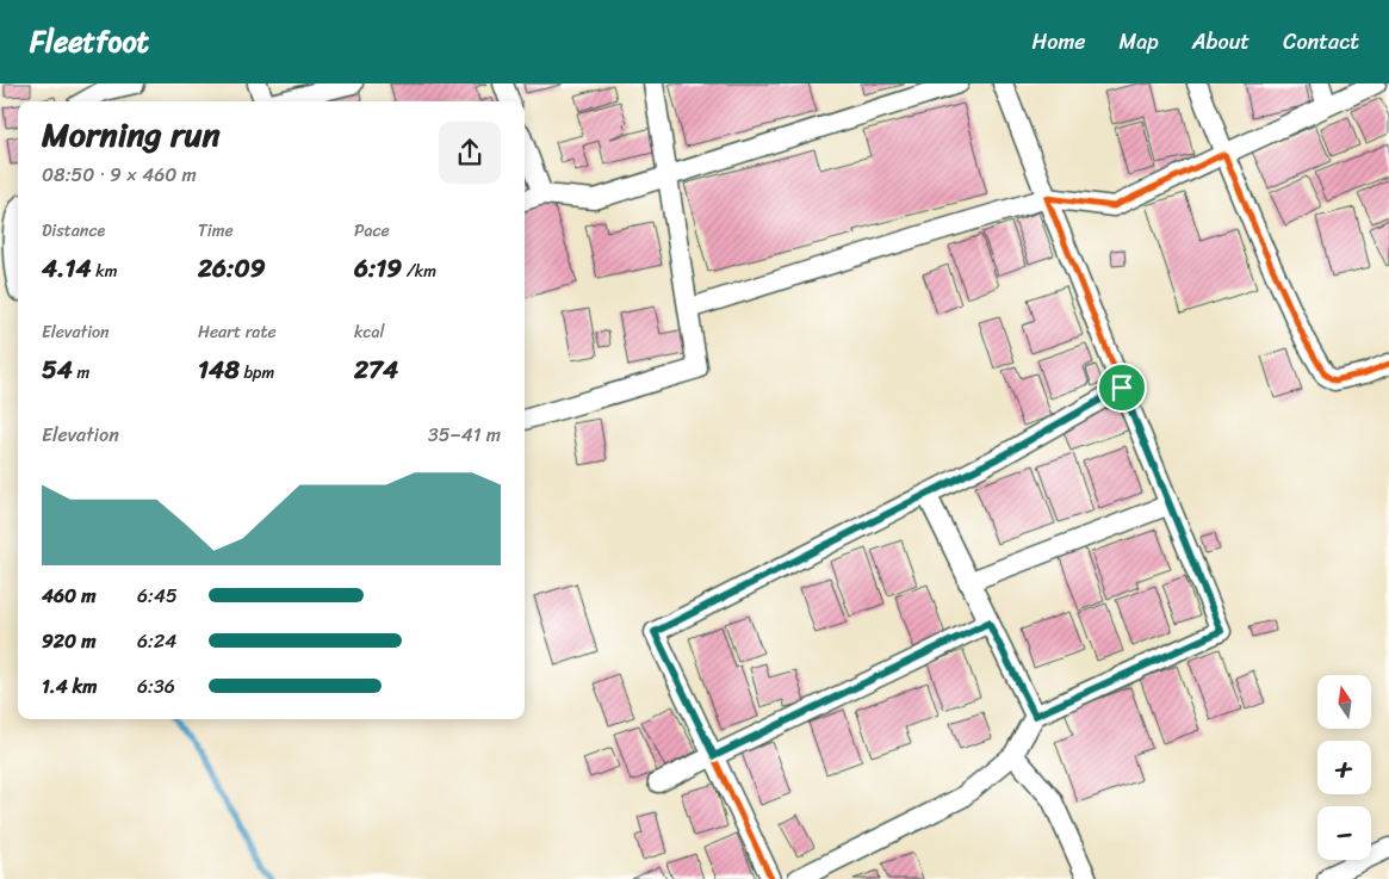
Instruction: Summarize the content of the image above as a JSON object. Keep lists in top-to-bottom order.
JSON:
{
  "north": "top",
  "page": {
    "header": "Fleetfoot",
    "nav": [
      "Home",
      "Map",
      "About",
      "Contact"
    ],
    "heading": ["Morning run", "08:50 · 9 × 460 m"],
    "stats": [
      ["Distance", "4.14 km"],
      ["Time", "26:09"],
      ["Pace", "6:19 /km"],
      ["Elevation", "54 m"],
      ["Heart rate", "148 bpm"],
      ["kcal", "274"]
    ],
    "chart": ["Elevation", "35–41 m"],
    "list": [
      {
        "name": "460 m",
        "note": "6:45"
      },
      {
        "name": "920 m",
        "note": "6:24"
      },
      {
        "name": "1.4 km",
        "note": "6:36"
      }
    ],
    "map_buttons": ["+", "−"]
  }
}
